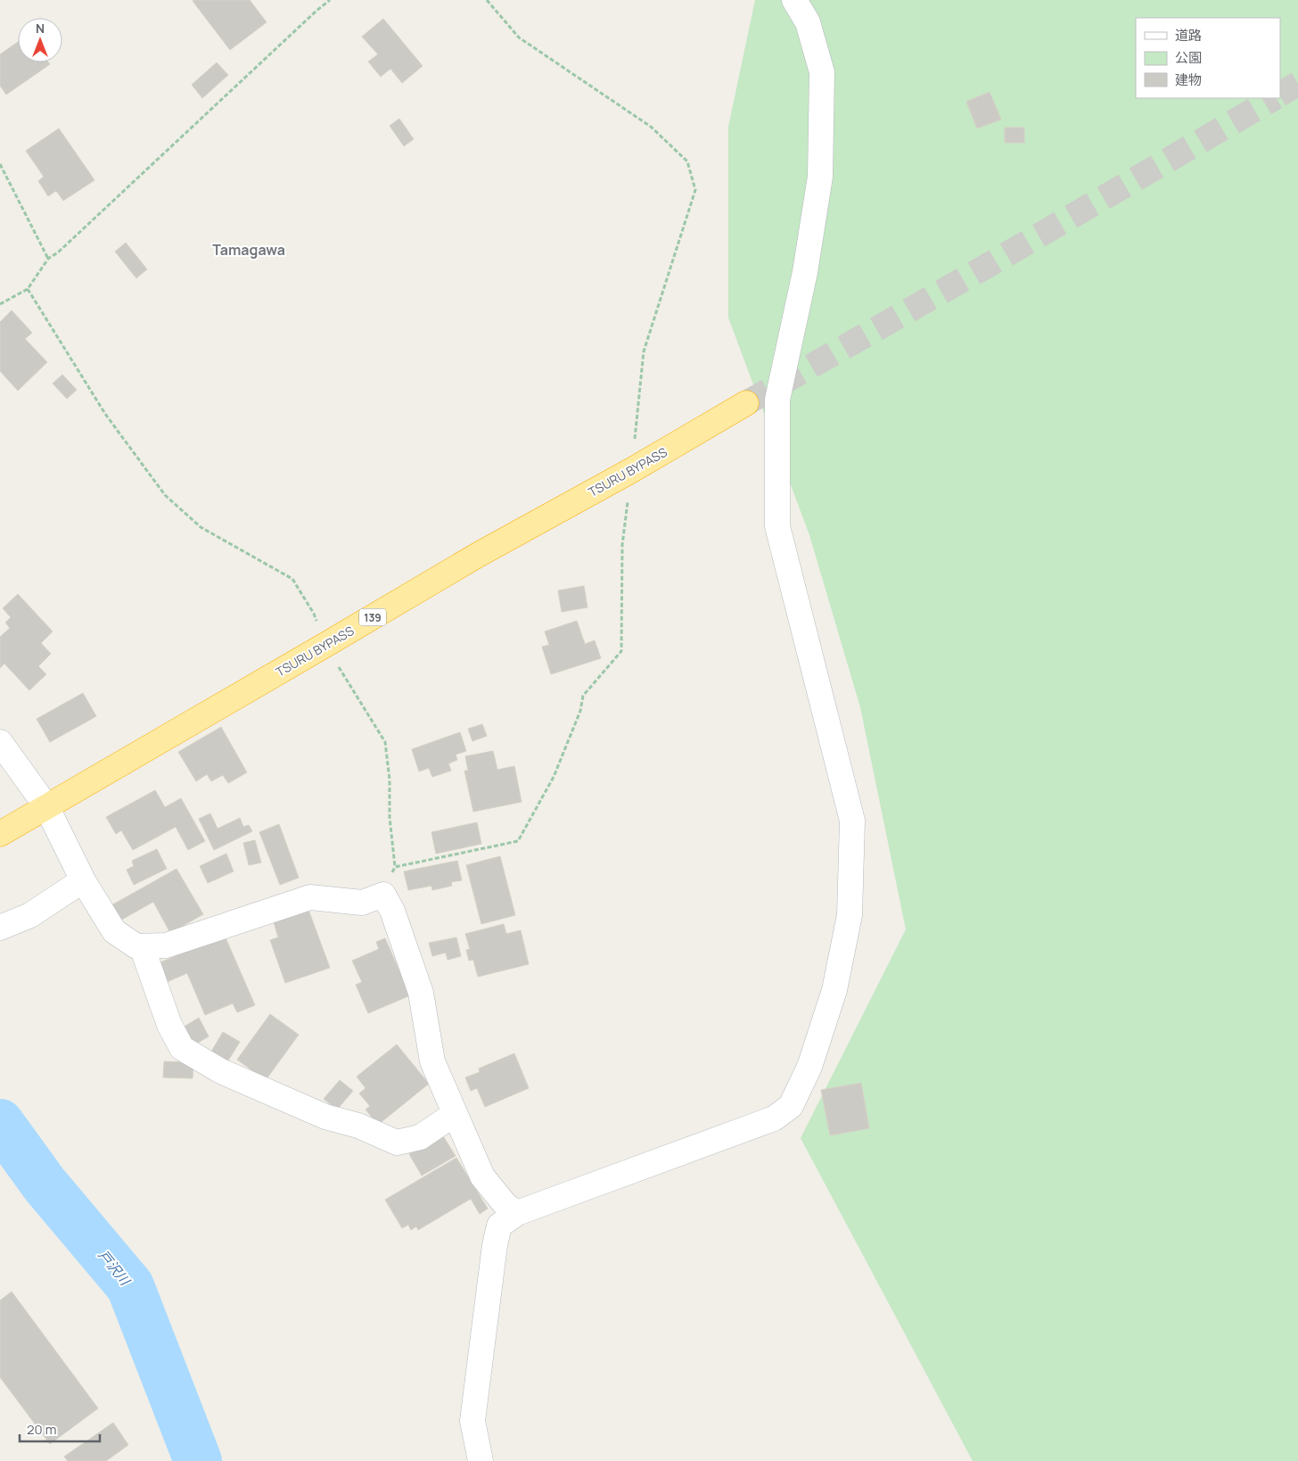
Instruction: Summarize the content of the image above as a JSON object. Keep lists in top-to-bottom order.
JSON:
{
  "streets": {
    "highway": ["TSURU BYPASS", "139"]
  },
  "districts": ["Tamagawa"],
  "water": ["戸沢川"],
  "legend": ["道路", "公園", "建物"],
  "scale_bar": "20 m",
  "north": "top"
}
